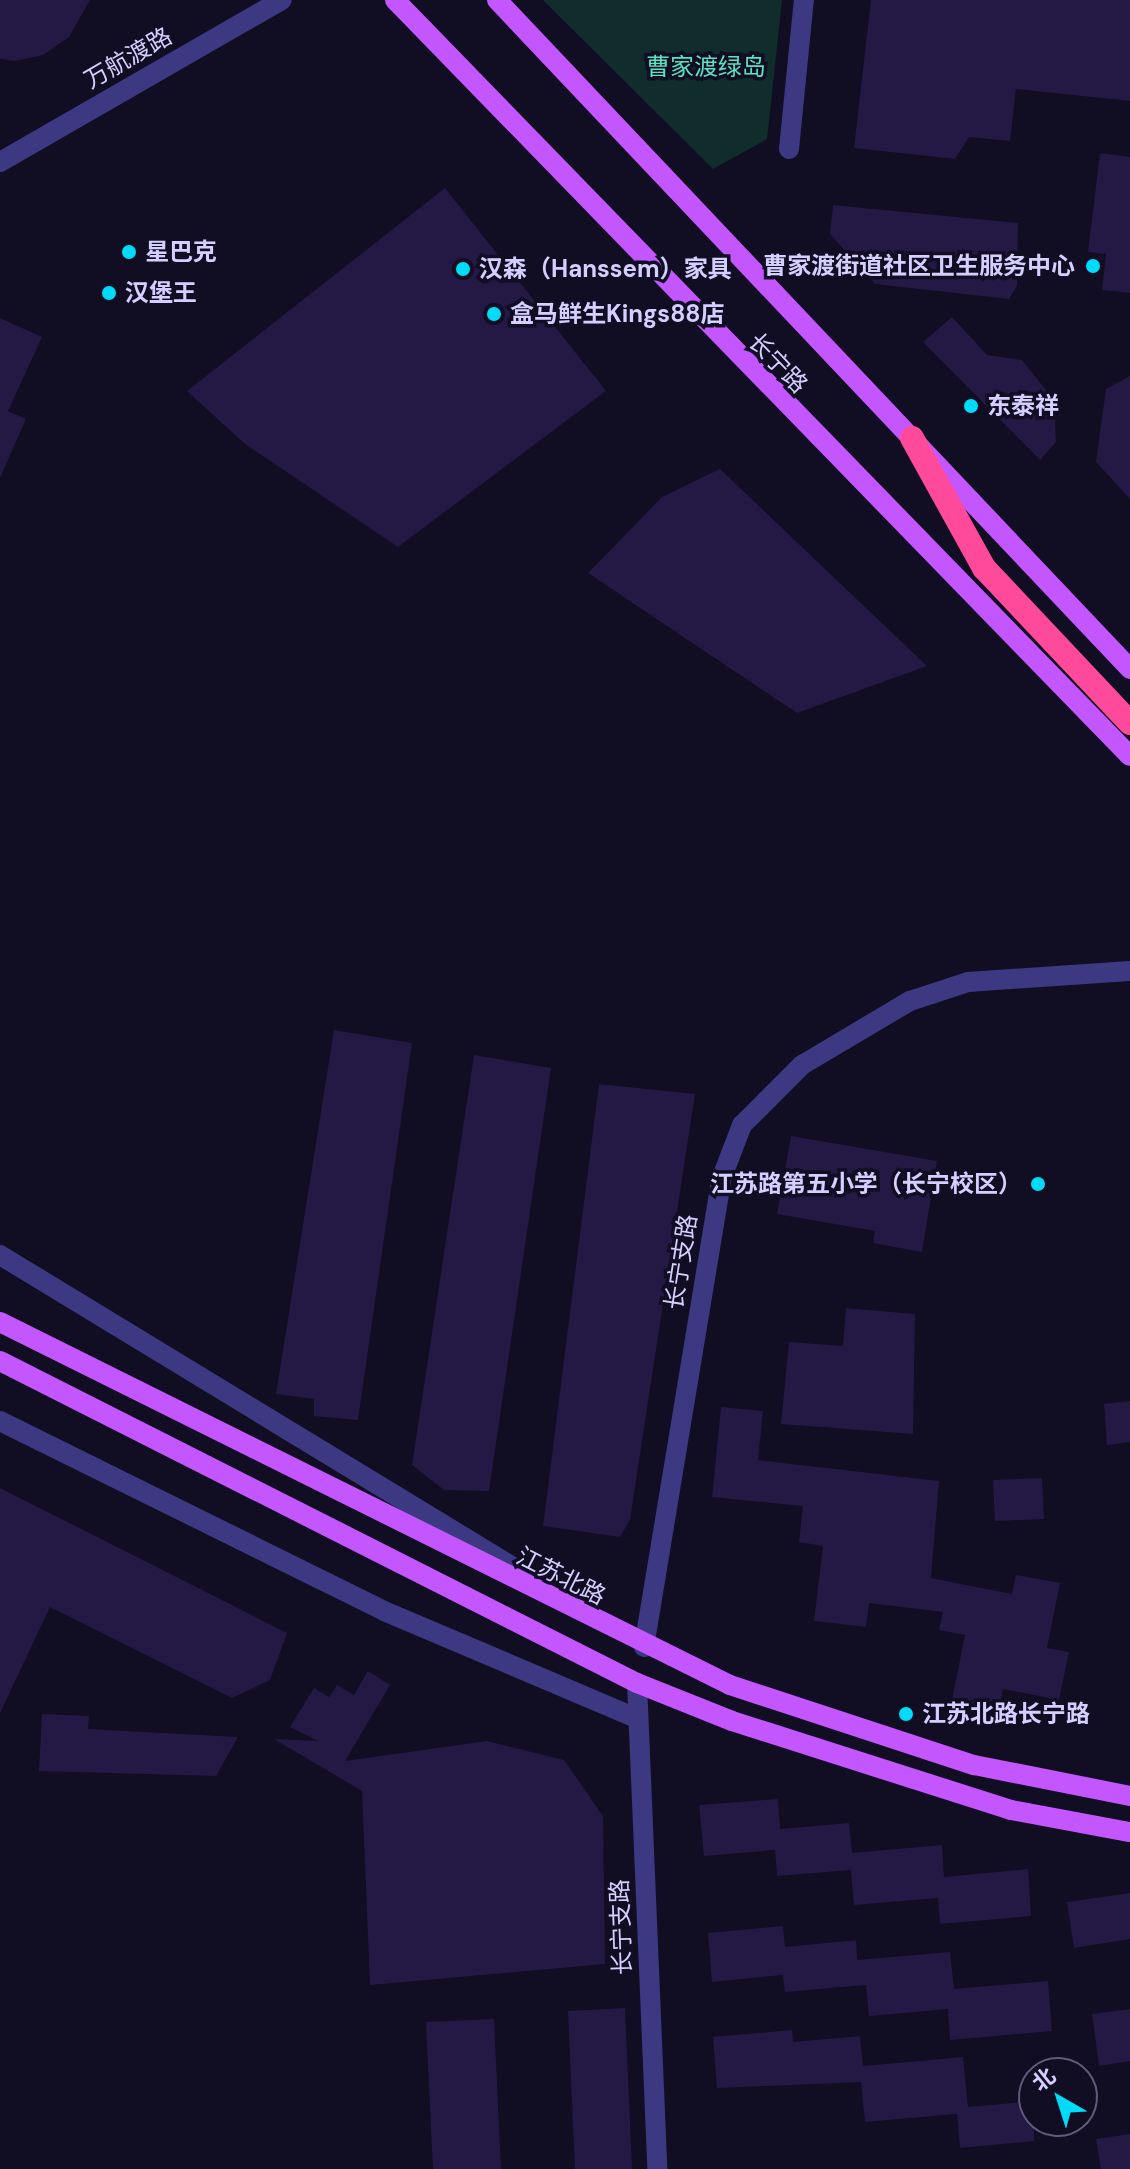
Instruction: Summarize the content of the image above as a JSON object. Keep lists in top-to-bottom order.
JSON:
{
  "streets": {
    "main road": ["长宁路", "江苏北路"],
    "street": ["万航渡路", "长宁支路"]
  },
  "crossings": [
    ["长宁支路", "江苏北路"]
  ],
  "parks": ["曹家渡绿岛"],
  "places": [
    "星巴克",
    "曹家渡街道社区卫生服务中心",
    "汉森（Hanssem）家具",
    "汉堡王",
    "盒马鲜生Kings88店",
    "东泰祥",
    "江苏路第五小学（长宁校区）",
    "江苏北路长宁路"
  ],
  "north": "top left"
}
